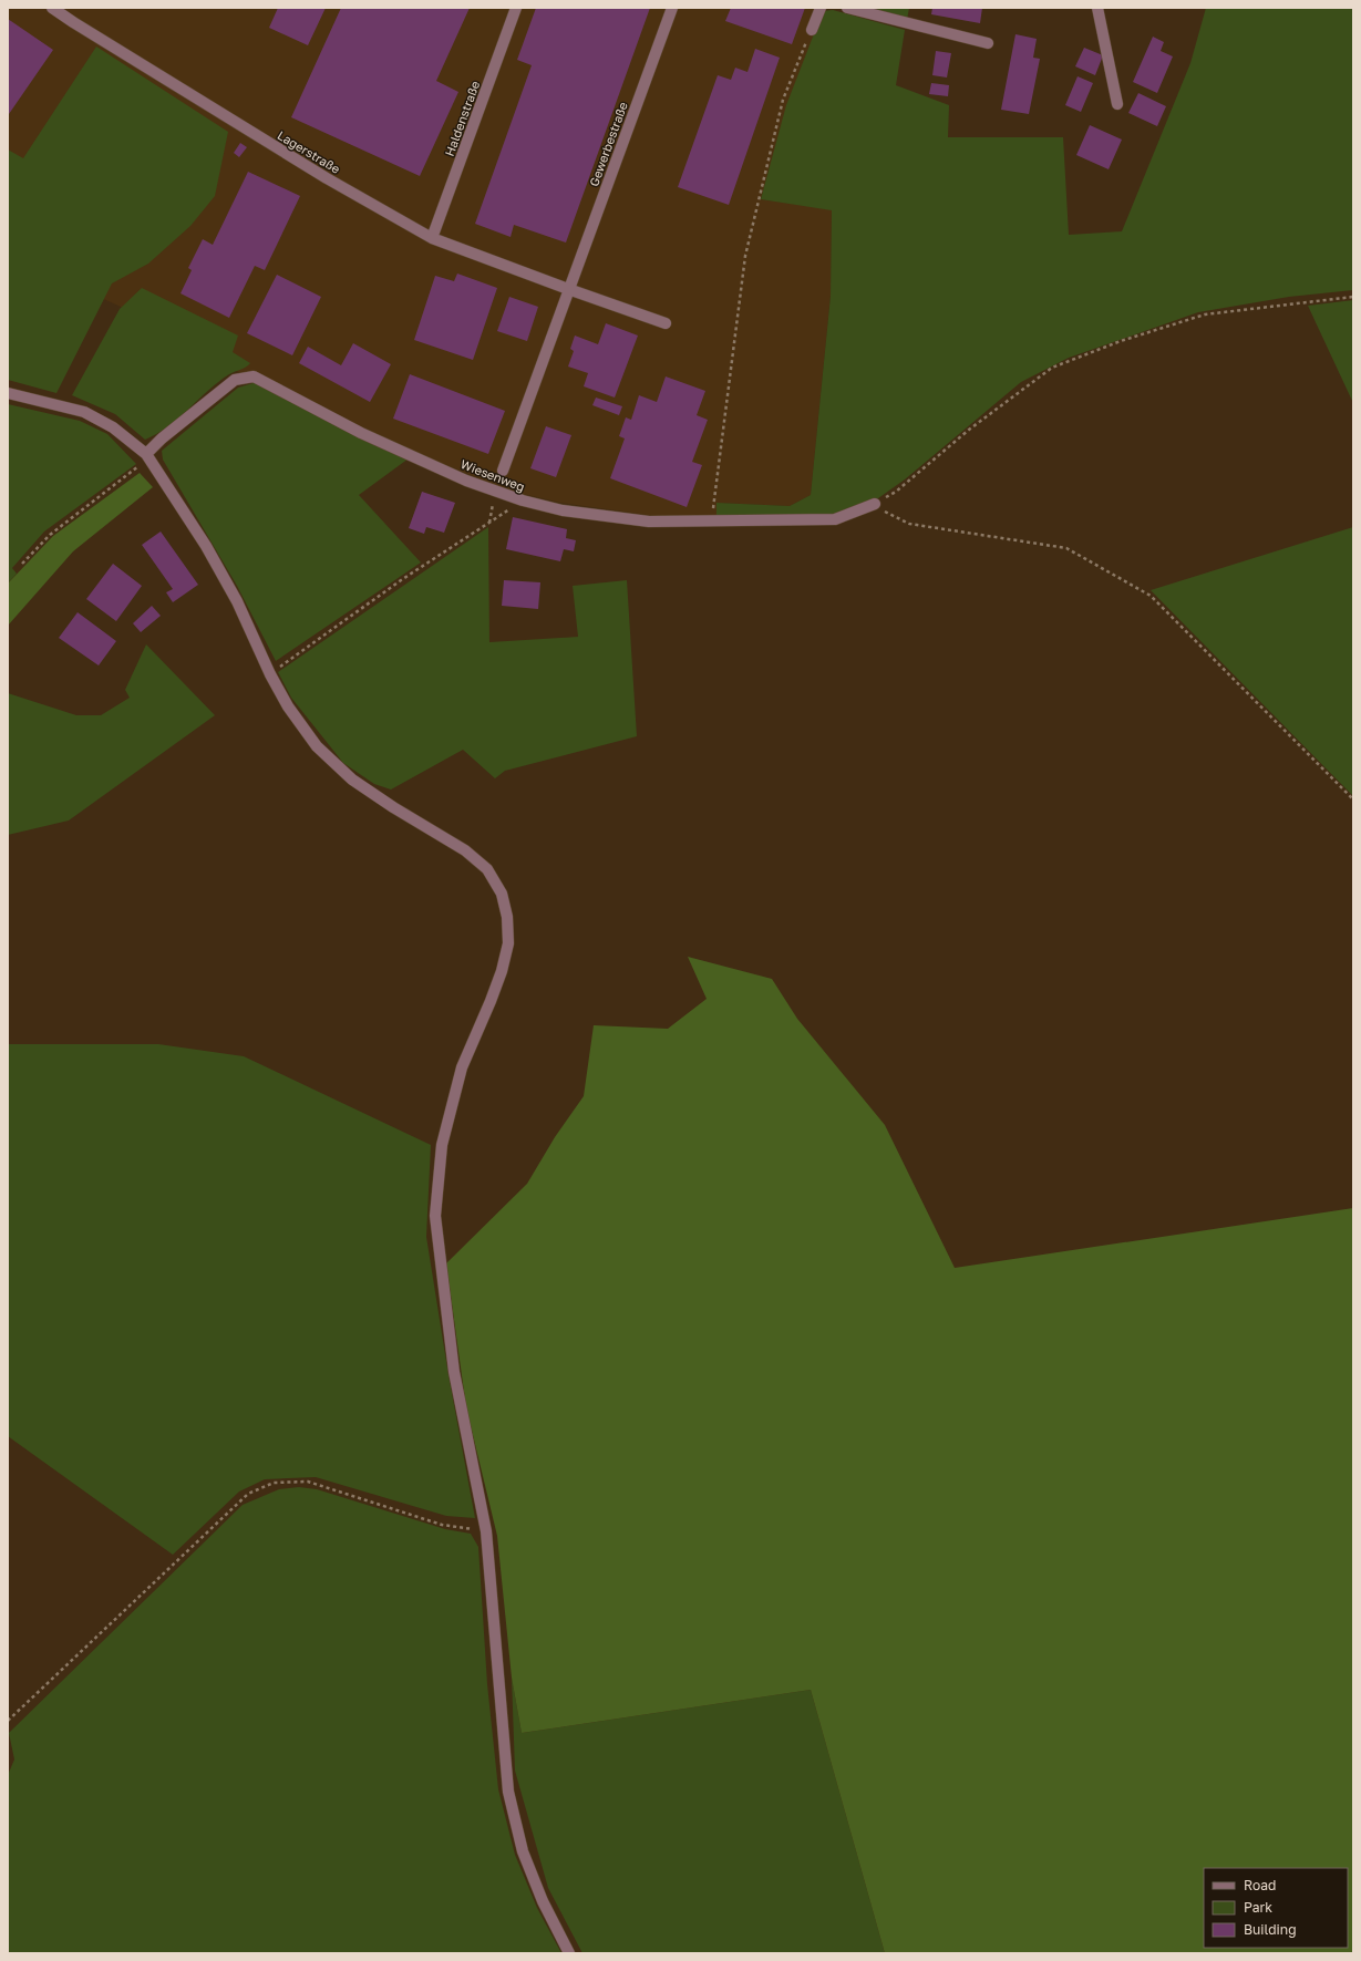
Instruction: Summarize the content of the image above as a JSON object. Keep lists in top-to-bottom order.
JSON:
{
  "streets": {
    "street": [
      "Haldenstraße",
      "Gewerbestraße",
      "Lagerstraße",
      "Wiesenweg"
    ]
  },
  "crossings": [
    ["Haldenstraße", "Lagerstraße"],
    ["Gewerbestraße", "Lagerstraße"]
  ],
  "legend": ["Road", "Park", "Building"]
}
